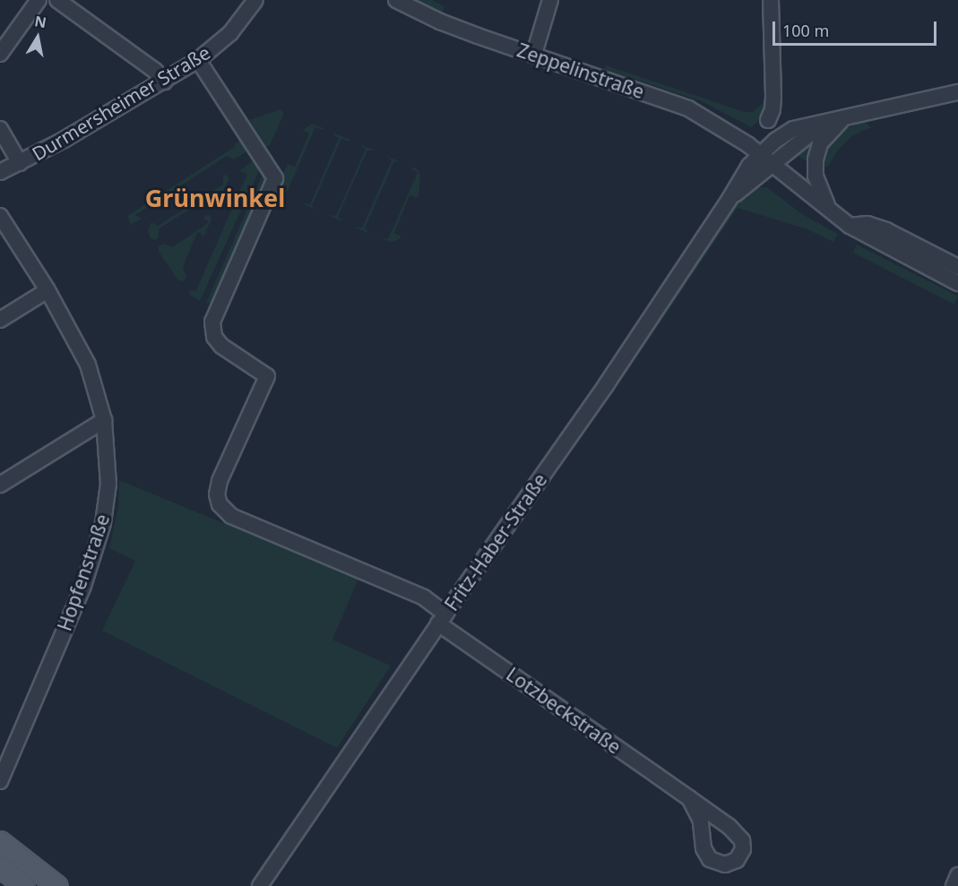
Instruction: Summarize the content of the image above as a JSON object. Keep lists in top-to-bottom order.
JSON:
{
  "streets": {
    "street": [
      "Zeppelinstraße",
      "Durmersheimer Straße",
      "Fritz-Haber-Straße",
      "Hopfenstraße",
      "Lotzbeckstraße"
    ]
  },
  "crossings": [
    ["Zeppelinstraße", "Fritz-Haber-Straße"],
    ["Durmersheimer Straße", "Lotzbeckstraße"],
    ["Fritz-Haber-Straße", "Lotzbeckstraße"]
  ],
  "districts": ["Grünwinkel"],
  "scale_bar": "100 m",
  "north": "top"
}
